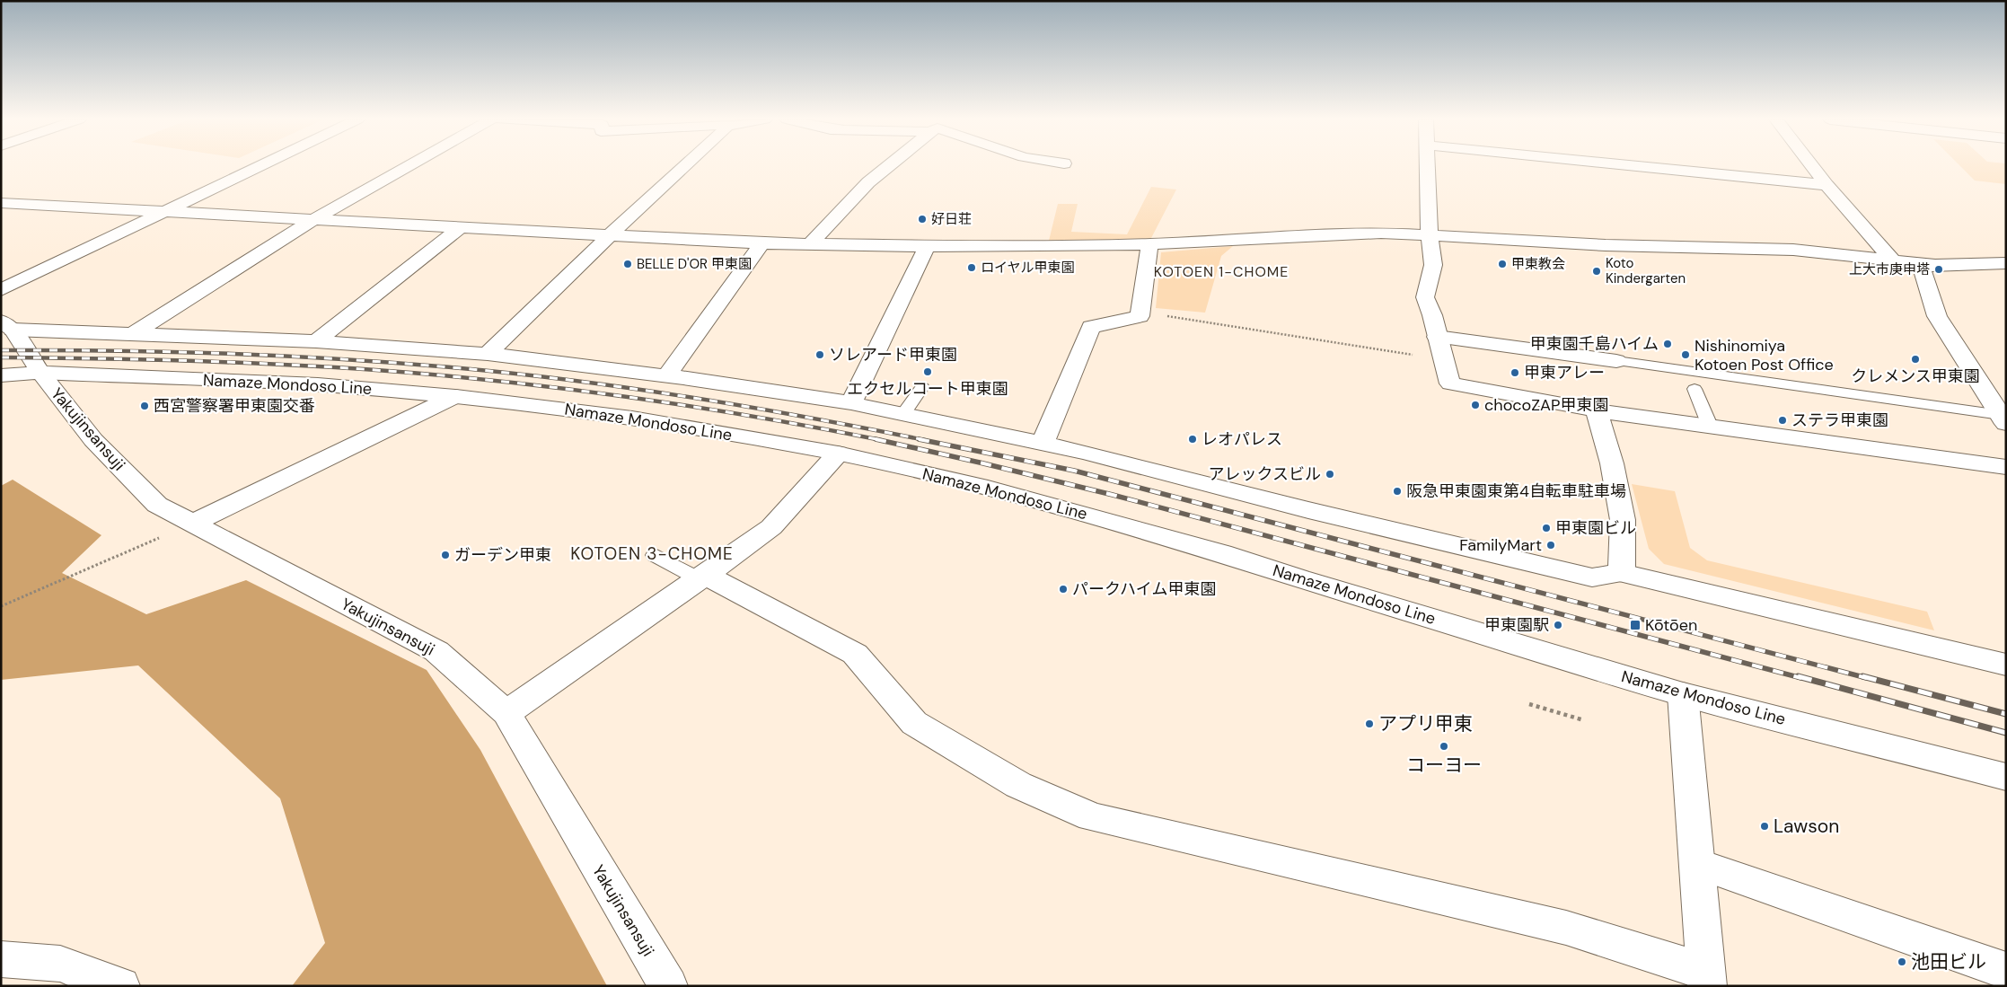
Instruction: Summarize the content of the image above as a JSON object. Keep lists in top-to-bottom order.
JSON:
{
  "streets": {
    "street": ["Namaze Mondoso Line", "Yakujinsansuji"]
  },
  "crossings": [
    ["Namaze Mondoso Line", "Yakujinsansuji"]
  ],
  "districts": ["KOTOEN 1-CHOME", "KOTOEN 3-CHOME"],
  "places": {
    "other": [
      "好日荘",
      "BELLE D'OR 甲東園",
      "甲東教会",
      "ロイヤル甲東園",
      "上大市庚申塔",
      "Koto Kindergarten",
      "甲東園千島ハイム",
      "ソレアード甲東園",
      "Nishinomiya Kotoen Post Office",
      "クレメンス甲東園",
      "エクセルコート甲東園",
      "甲東アレー",
      "chocoZAP甲東園",
      "西宮警察署甲東園交番",
      "ステラ甲東園",
      "レオパレス",
      "アレックスビル",
      "阪急甲東園東第4自転車駐車場",
      "甲東園ビル",
      "FamilyMart",
      "ガーデン甲東",
      "パークハイム甲東園",
      "甲東園駅",
      "アプリ甲東",
      "コーヨー",
      "Lawson",
      "池田ビル"
    ],
    "transit": ["Kōtōen"]
  }
}
